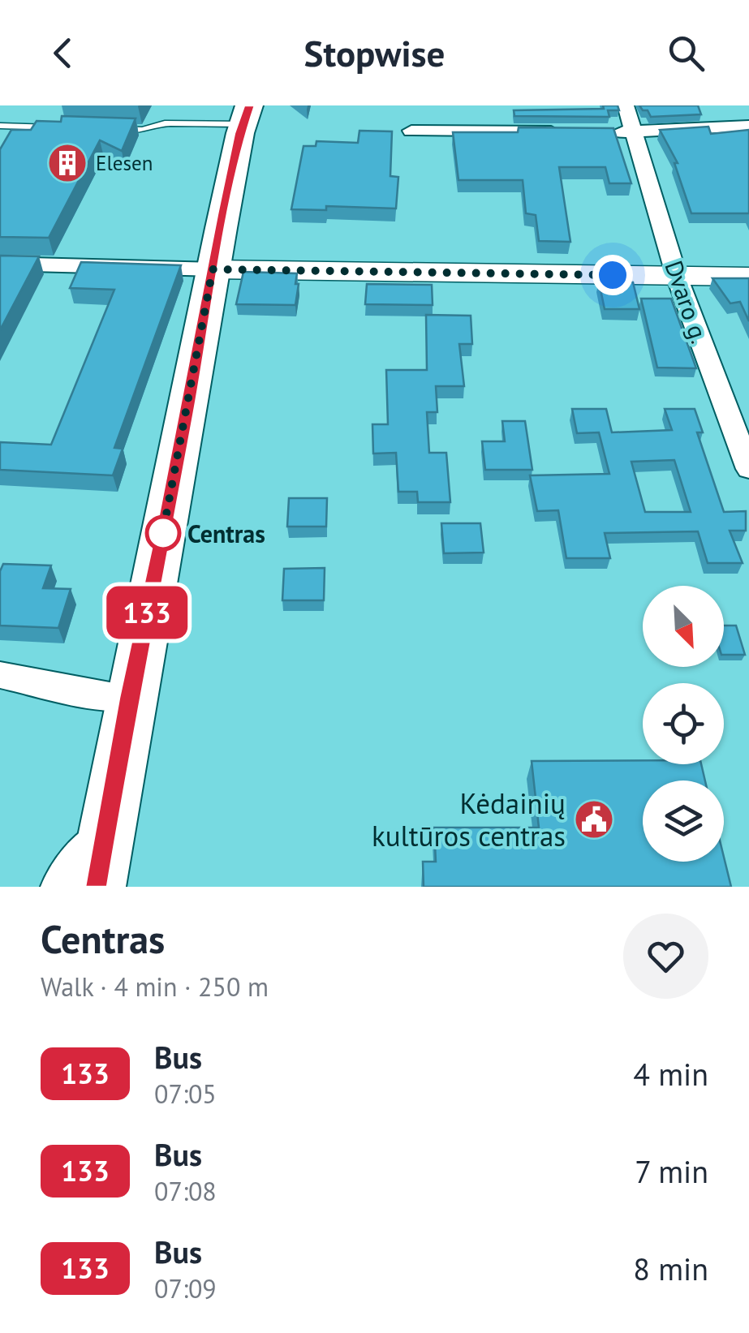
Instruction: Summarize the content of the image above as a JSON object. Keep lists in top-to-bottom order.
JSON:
{
  "streets": {
    "street": ["Dvaro g."]
  },
  "places": {
    "building": ["Elesen"],
    "other": ["Centras"],
    "public building": ["Kėdainių kultūros centras"]
  },
  "lines": ["bus line 133"],
  "north": "bottom right",
  "page": {
    "header": "Stopwise",
    "on_map": "133",
    "heading": ["Centras", "Walk · 4 min · 250 m"],
    "list": [
      {
        "mark": "133",
        "name": "Bus",
        "note": "07:05",
        "value": "4 min"
      },
      {
        "mark": "133",
        "name": "Bus",
        "note": "07:08",
        "value": "7 min"
      },
      {
        "mark": "133",
        "name": "Bus",
        "note": "07:09",
        "value": "8 min"
      }
    ]
  }
}
